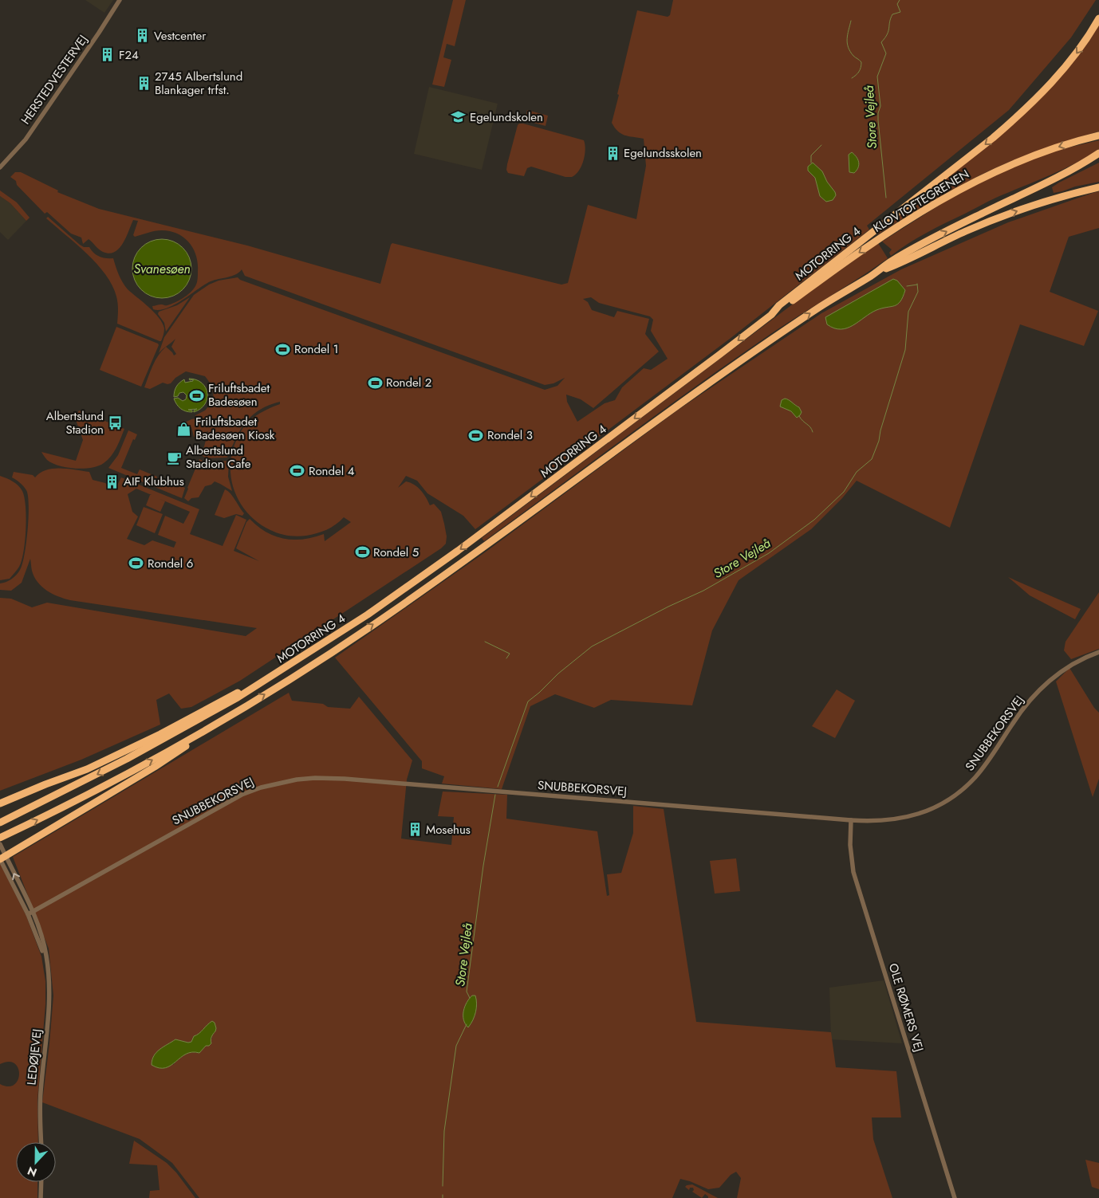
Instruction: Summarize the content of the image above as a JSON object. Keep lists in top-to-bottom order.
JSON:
{
  "streets": {
    "highway": ["KLOVTOFTEGRENEN", "MOTORRING 4"],
    "street": [
      "HERSTEDVESTERVEJ",
      "SNUBBEKORSVEJ",
      "OLE RØMERS VEJ",
      "LEDØJEVEJ"
    ]
  },
  "crossings": [
    ["KLOVTOFTEGRENEN", "MOTORRING 4"],
    ["SNUBBEKORSVEJ", "OLE RØMERS VEJ"],
    ["SNUBBEKORSVEJ", "LEDØJEVEJ"]
  ],
  "water": ["Store Vejleå", "Svanesøen"],
  "places": {
    "building": [
      "Vestcenter",
      "F24",
      "2745 Albertslund Blankager trfst.",
      "Egelundsskolen",
      "AIF Klubhus",
      "Mosehus"
    ],
    "school or university": ["Egelundskolen"],
    "sports": [
      "Rondel 1",
      "Rondel 2",
      "Friluftsbadet Badesøen",
      "Rondel 3",
      "Rondel 4",
      "Rondel 5",
      "Rondel 6"
    ],
    "bus stop": ["Albertslund Stadion"],
    "shop": ["Friluftsbadet Badesøen Kiosk"],
    "cafe": ["Albertslund Stadion Cafe"]
  },
  "north": "bottom"
}
